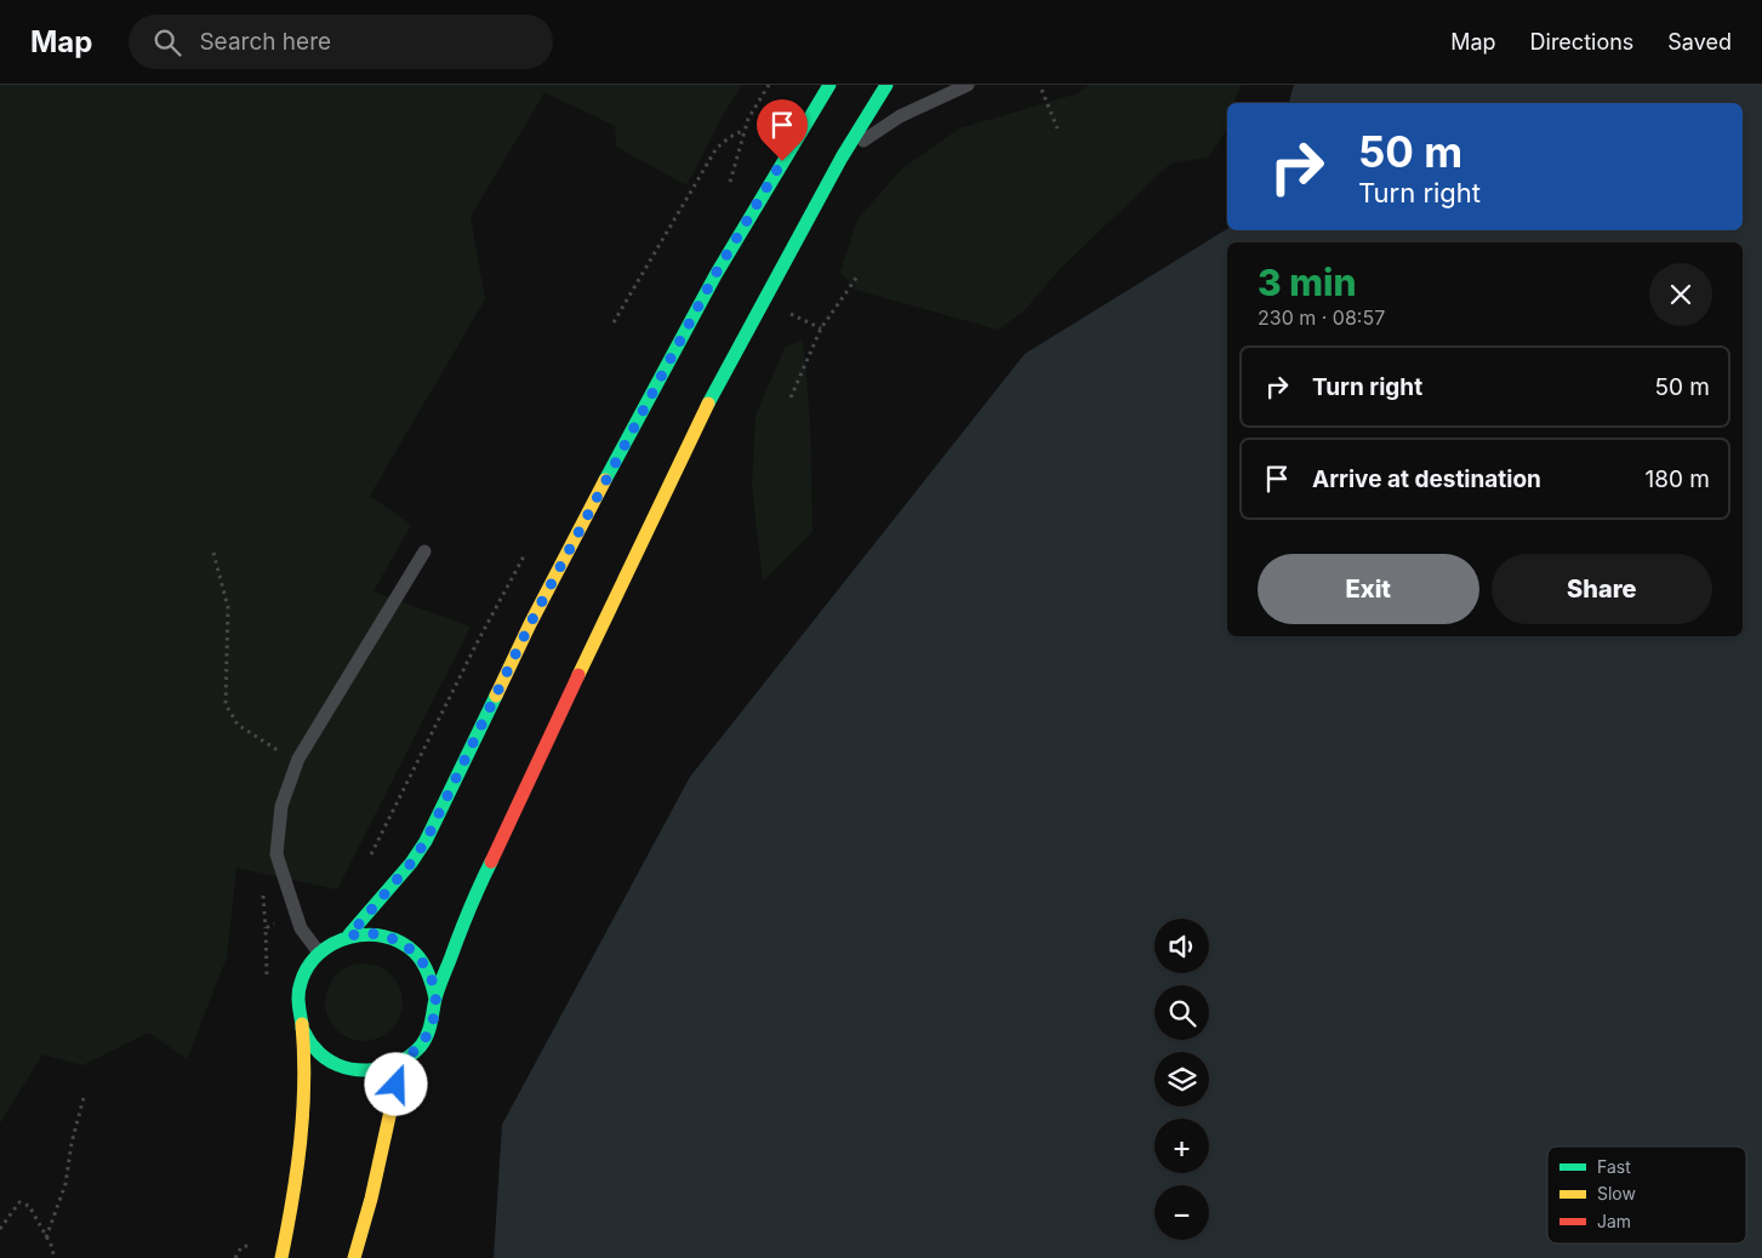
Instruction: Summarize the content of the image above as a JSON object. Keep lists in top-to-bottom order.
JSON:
{
  "legend": ["Fast", "Slow", "Jam"],
  "page": {
    "header": "Map",
    "search": "Search here",
    "nav": ["Map", "Directions", "Saved"],
    "turn": ["50 m", "Turn right"],
    "heading": ["3 min", "230 m · 08:57"],
    "list": [
      {
        "name": "Turn right",
        "value": "50 m"
      },
      {
        "name": "Arrive at destination",
        "value": "180 m"
      }
    ],
    "buttons": ["Exit", "Share"],
    "map_buttons": ["+", "−"]
  }
}
